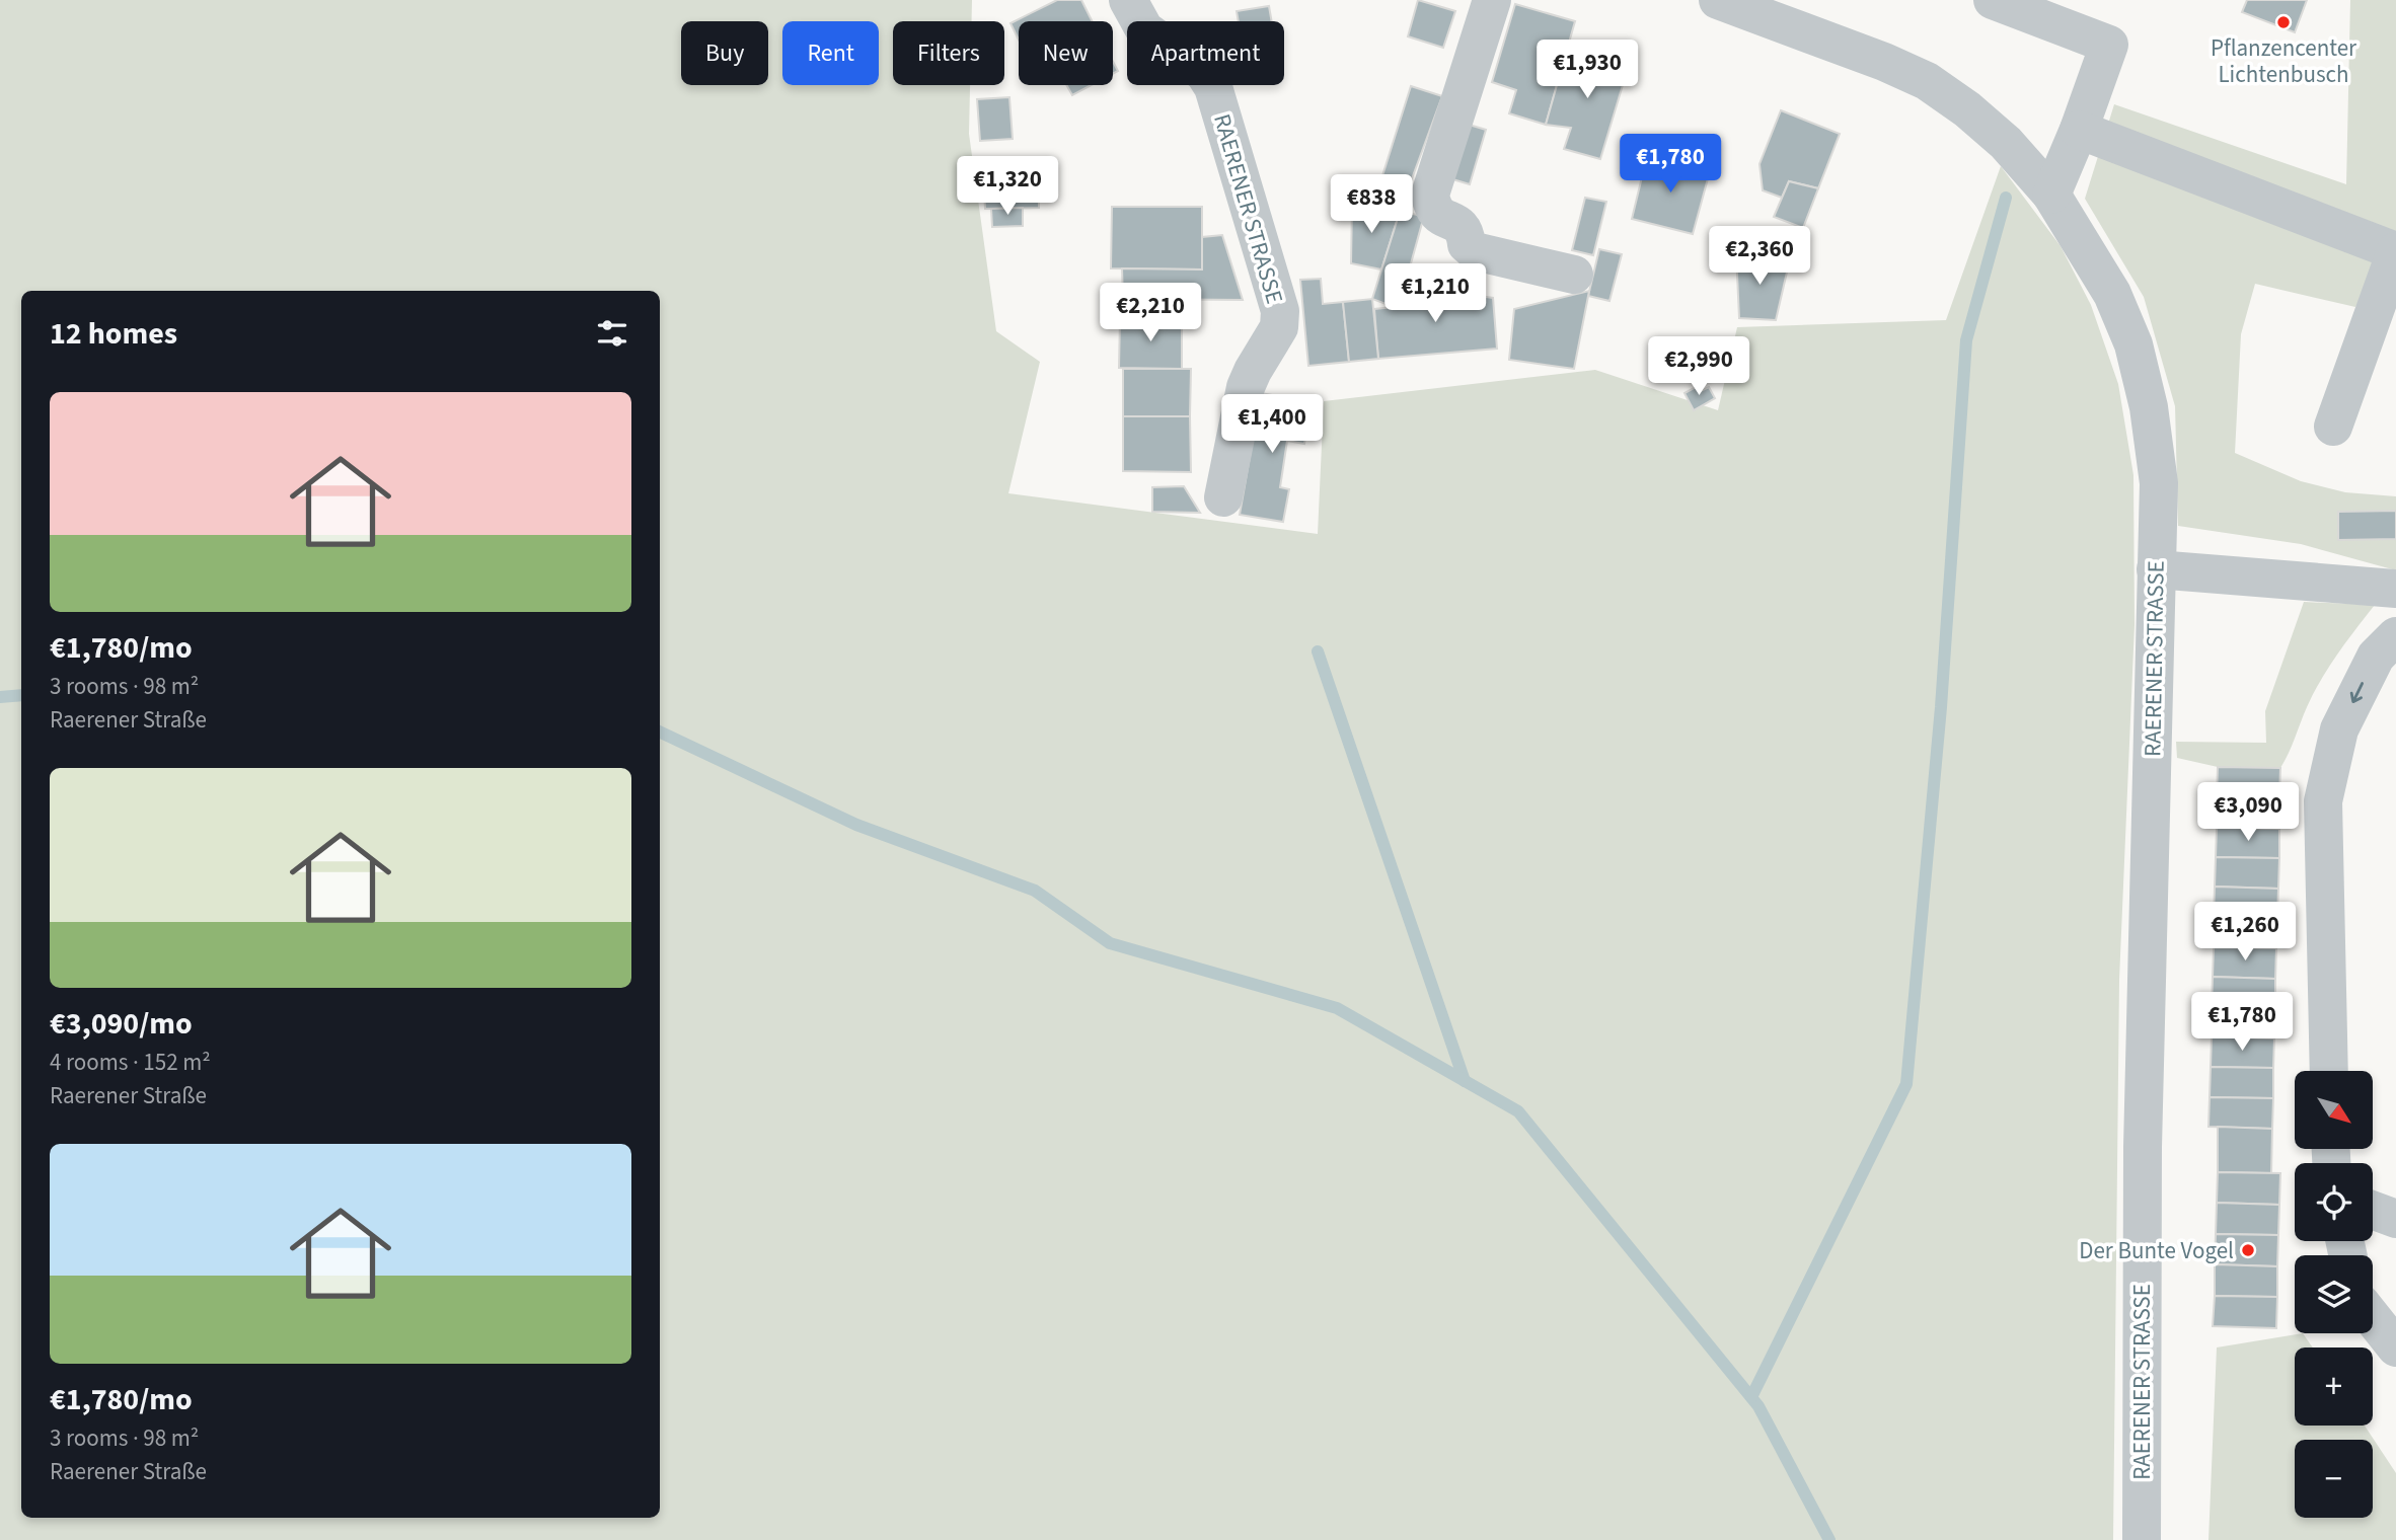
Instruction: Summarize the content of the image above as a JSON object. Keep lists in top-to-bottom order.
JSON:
{
  "streets": {
    "street": ["RAERENER STRASSE"]
  },
  "places": ["Pflanzencenter Lichtenbusch", "Der Bunte Vogel"],
  "north": "bottom right",
  "page": {
    "chip": [
      "Buy",
      "Rent",
      "Filters",
      "New",
      "Apartment"
    ],
    "price": [
      "€1,930",
      "€1,780",
      "€1,320",
      "€838",
      "€2,360",
      "€1,210",
      "€2,210",
      "€2,990",
      "€1,400",
      "€3,090",
      "€1,260",
      "€1,780"
    ],
    "heading": "12 homes",
    "list": [
      {
        "name": "€1,780/mo",
        "note": "3 rooms · 98 m² · Raerener Straße"
      },
      {
        "name": "€3,090/mo",
        "note": "4 rooms · 152 m² · Raerener Straße"
      },
      {
        "name": "€1,780/mo",
        "note": "3 rooms · 98 m² · Raerener Straße"
      }
    ],
    "map_buttons": ["+", "−"]
  }
}
